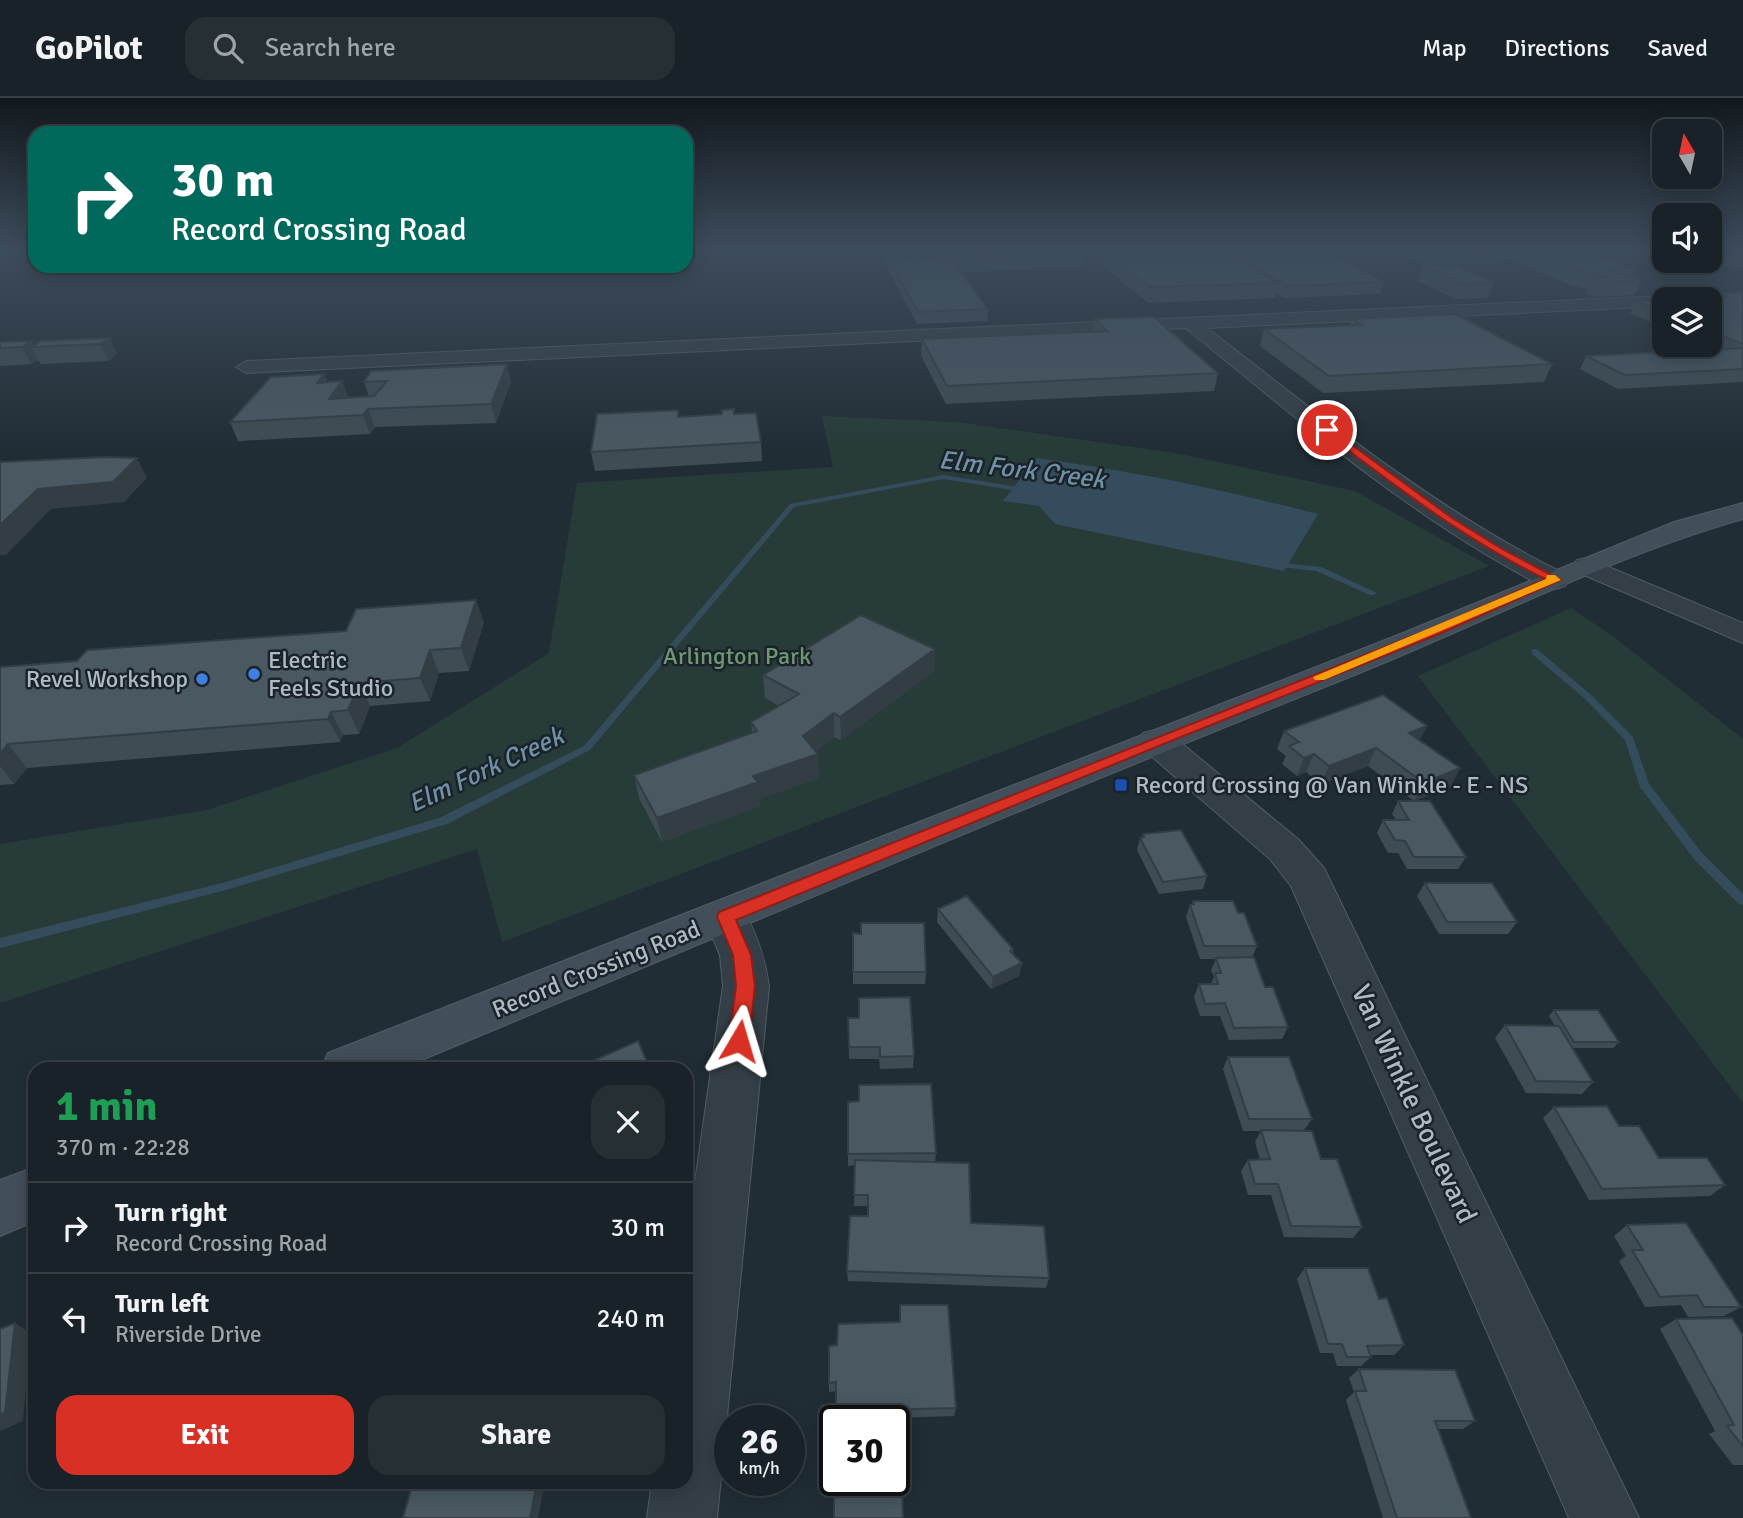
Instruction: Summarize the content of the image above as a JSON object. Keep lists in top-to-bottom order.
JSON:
{
  "streets": {
    "street": ["Record Crossing Road", "Van Winkle Boulevard"]
  },
  "crossings": [
    ["Record Crossing Road", "Van Winkle Boulevard"]
  ],
  "water": ["Elm Fork Creek"],
  "parks": ["Arlington Park"],
  "places": {
    "other": ["Electric Feels Studio", "Revel Workshop"],
    "transit": ["Record Crossing @ Van Winkle - E - NS"]
  },
  "north": "top",
  "page": {
    "header": "GoPilot",
    "search": "Search here",
    "nav": ["Map", "Directions", "Saved"],
    "turn": ["30 m", "Record Crossing Road"],
    "heading": ["1 min", "370 m · 22:28"],
    "list": [
      {
        "name": "Turn right",
        "note": "Record Crossing Road",
        "value": "30 m"
      },
      {
        "name": "Turn left",
        "note": "Riverside Drive",
        "value": "240 m"
      }
    ],
    "buttons": ["Exit", "Share"],
    "speed": "26 km/h",
    "limit": "30"
  }
}
